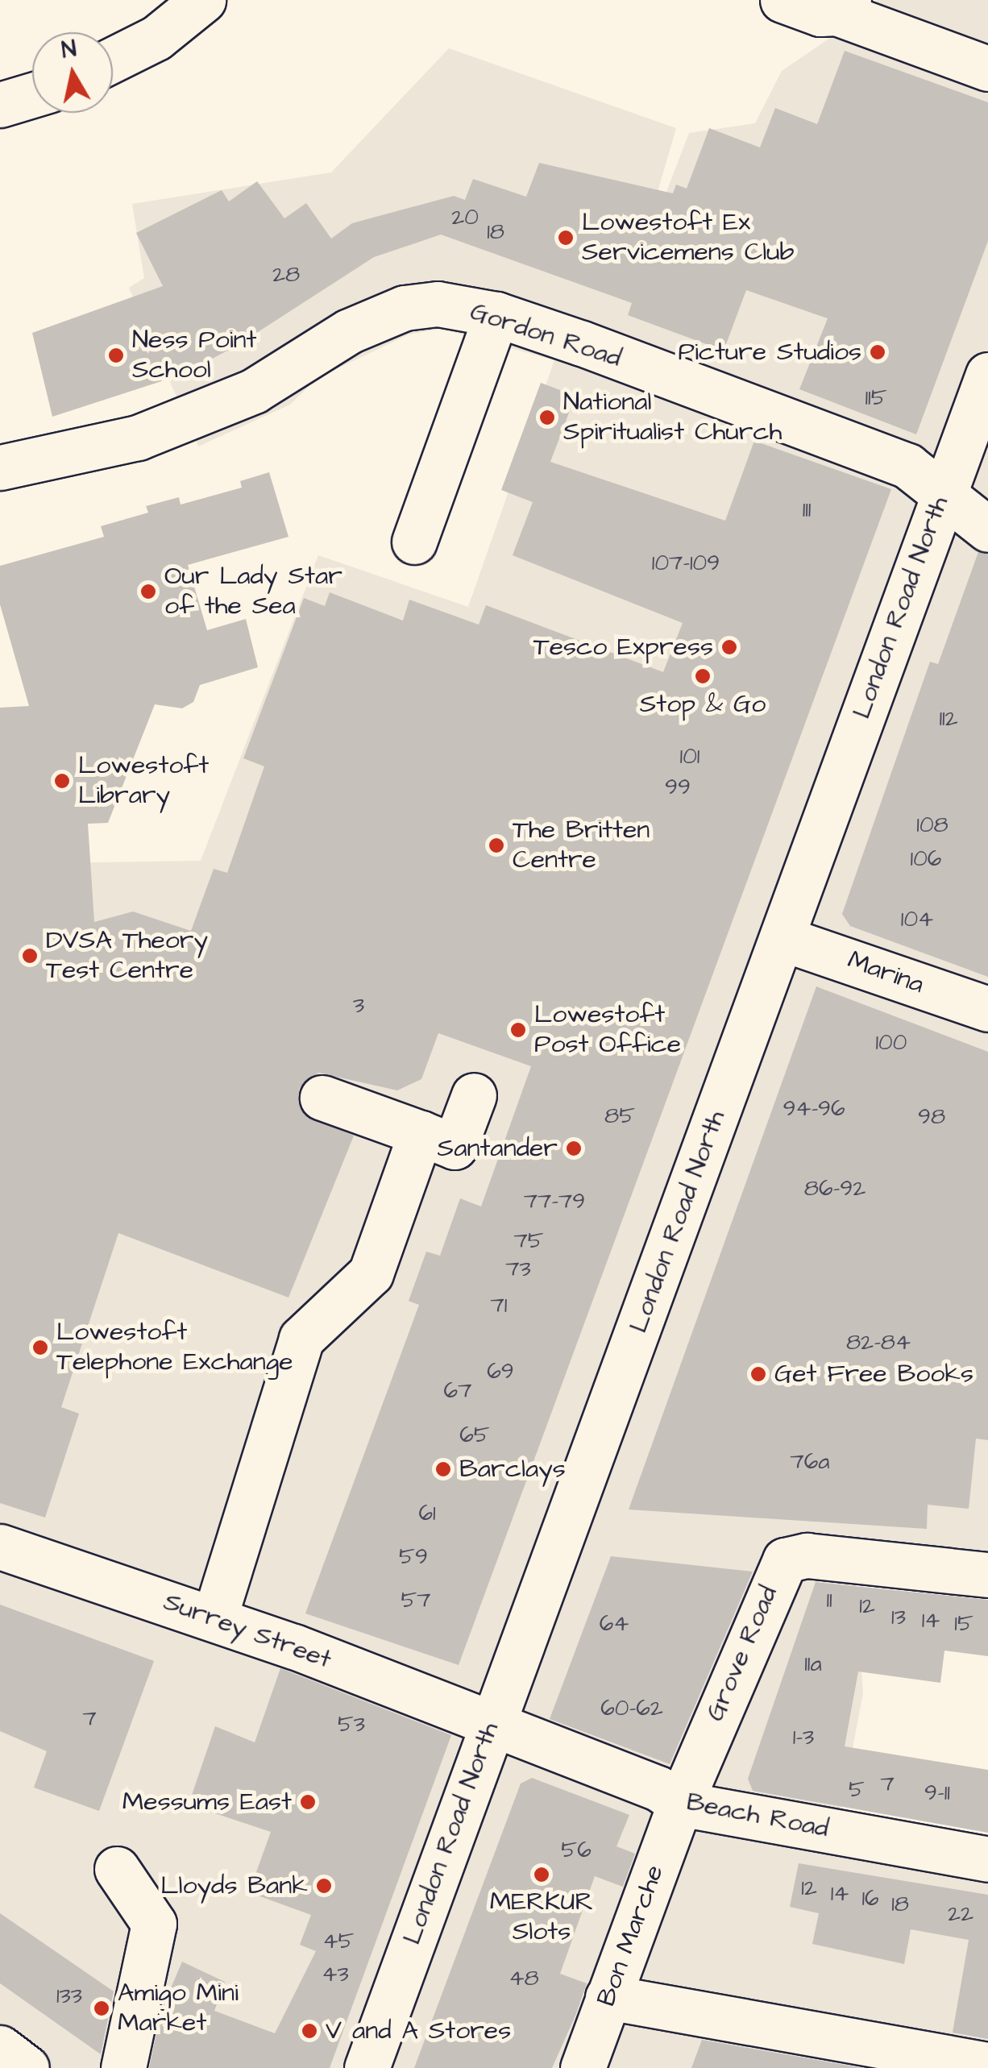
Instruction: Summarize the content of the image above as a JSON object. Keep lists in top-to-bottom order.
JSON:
{
  "streets": {
    "street": [
      "Gordon Road",
      "London Road North",
      "Marina",
      "Surrey Street",
      "Grove Road",
      "Beach Road",
      "Bon Marche"
    ]
  },
  "crossings": [
    ["Gordon Road", "London Road North"],
    ["London Road North", "Marina"],
    ["London Road North", "Surrey Street"],
    ["London Road North", "Beach Road"],
    ["Surrey Street", "Beach Road"],
    ["Grove Road", "Beach Road"],
    ["Grove Road", "Bon Marche"],
    ["Beach Road", "Bon Marche"]
  ],
  "places": [
    "Lowestoft Ex Servicemens Club",
    "Picture Studios",
    "Ness Point School",
    "National Spiritualist Church",
    "Our Lady Star of the Sea",
    "Tesco Express",
    "Stop & Go",
    "Lowestoft Library",
    "The Britten Centre",
    "DVSA Theory Test Centre",
    "Lowestoft Post Office",
    "Santander",
    "Lowestoft Telephone Exchange",
    "Get Free Books",
    "Barclays",
    "Messums East",
    "MERKUR Slots",
    "Lloyds Bank",
    "Amigo Mini Market",
    "V and A Stores"
  ],
  "house_numbers": [
    "20",
    "18",
    "28",
    "115",
    "111",
    "107-109",
    "112",
    "101",
    "99",
    "108",
    "106",
    "104",
    "3",
    "100",
    "94-96",
    "85",
    "98",
    "86-92",
    "77-79",
    "75",
    "73",
    "71",
    "82-84",
    "69",
    "67",
    "65",
    "76a",
    "61",
    "59",
    "57",
    "11",
    "12",
    "13",
    "14",
    "64",
    "15",
    "11a",
    "60-62",
    "7",
    "53",
    "1-3",
    "7",
    "5",
    "9-11",
    "56",
    "12",
    "14",
    "16",
    "18",
    "22",
    "45",
    "43",
    "48",
    "133"
  ],
  "north": "top"
}
